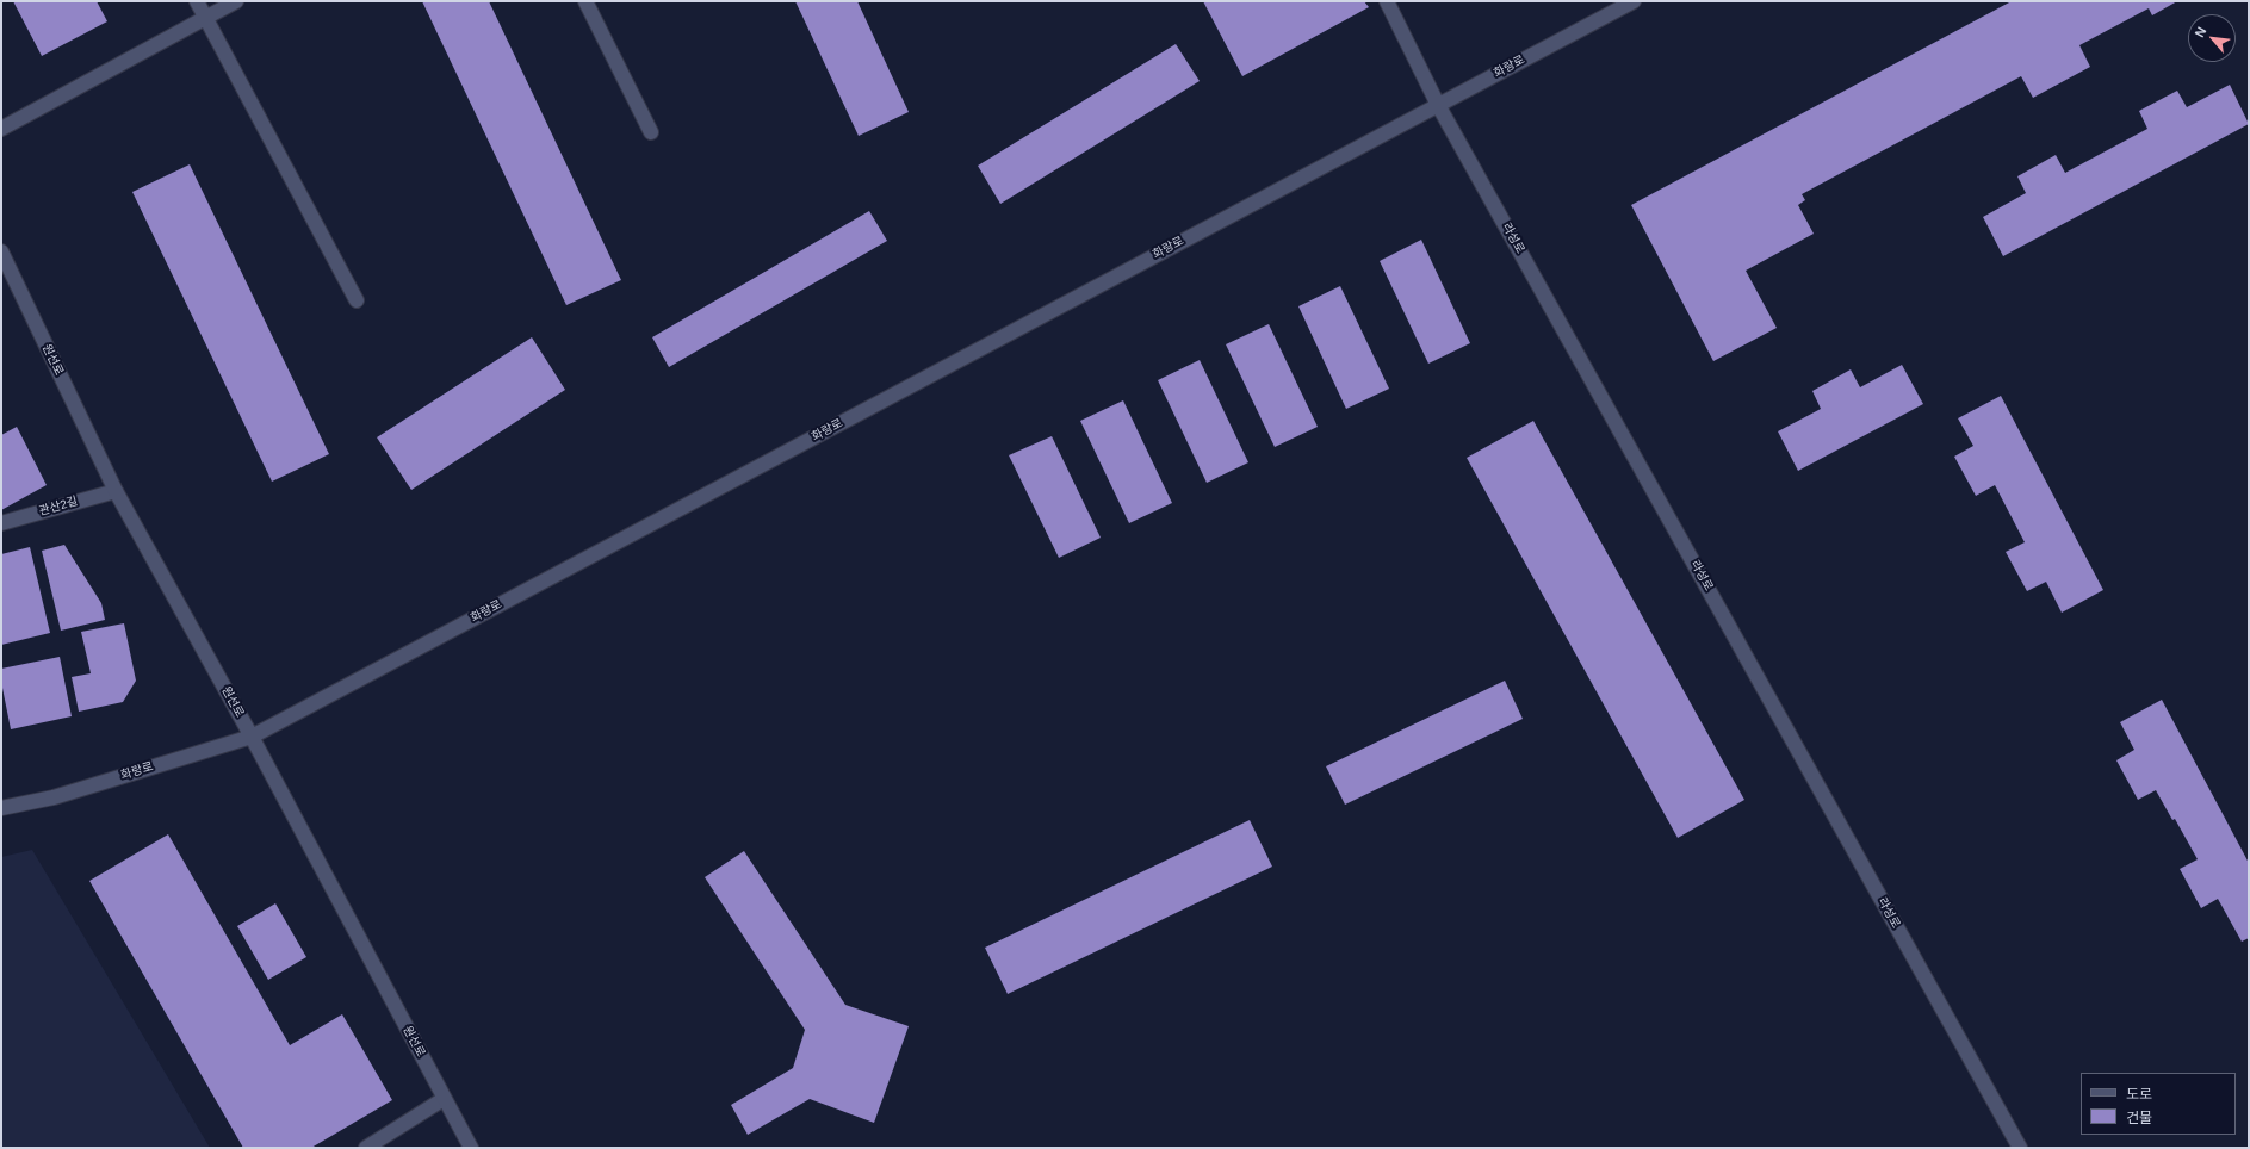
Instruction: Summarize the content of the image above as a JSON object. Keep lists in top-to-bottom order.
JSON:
{
  "streets": {
    "street": [
      "화랑로",
      "라성로",
      "원선로",
      "관산2길"
    ]
  },
  "crossings": [
    ["화랑로", "라성로"],
    ["화랑로", "원선로"],
    ["원선로", "관산2길"]
  ],
  "legend": ["도로", "건물"],
  "north": "top left"
}
